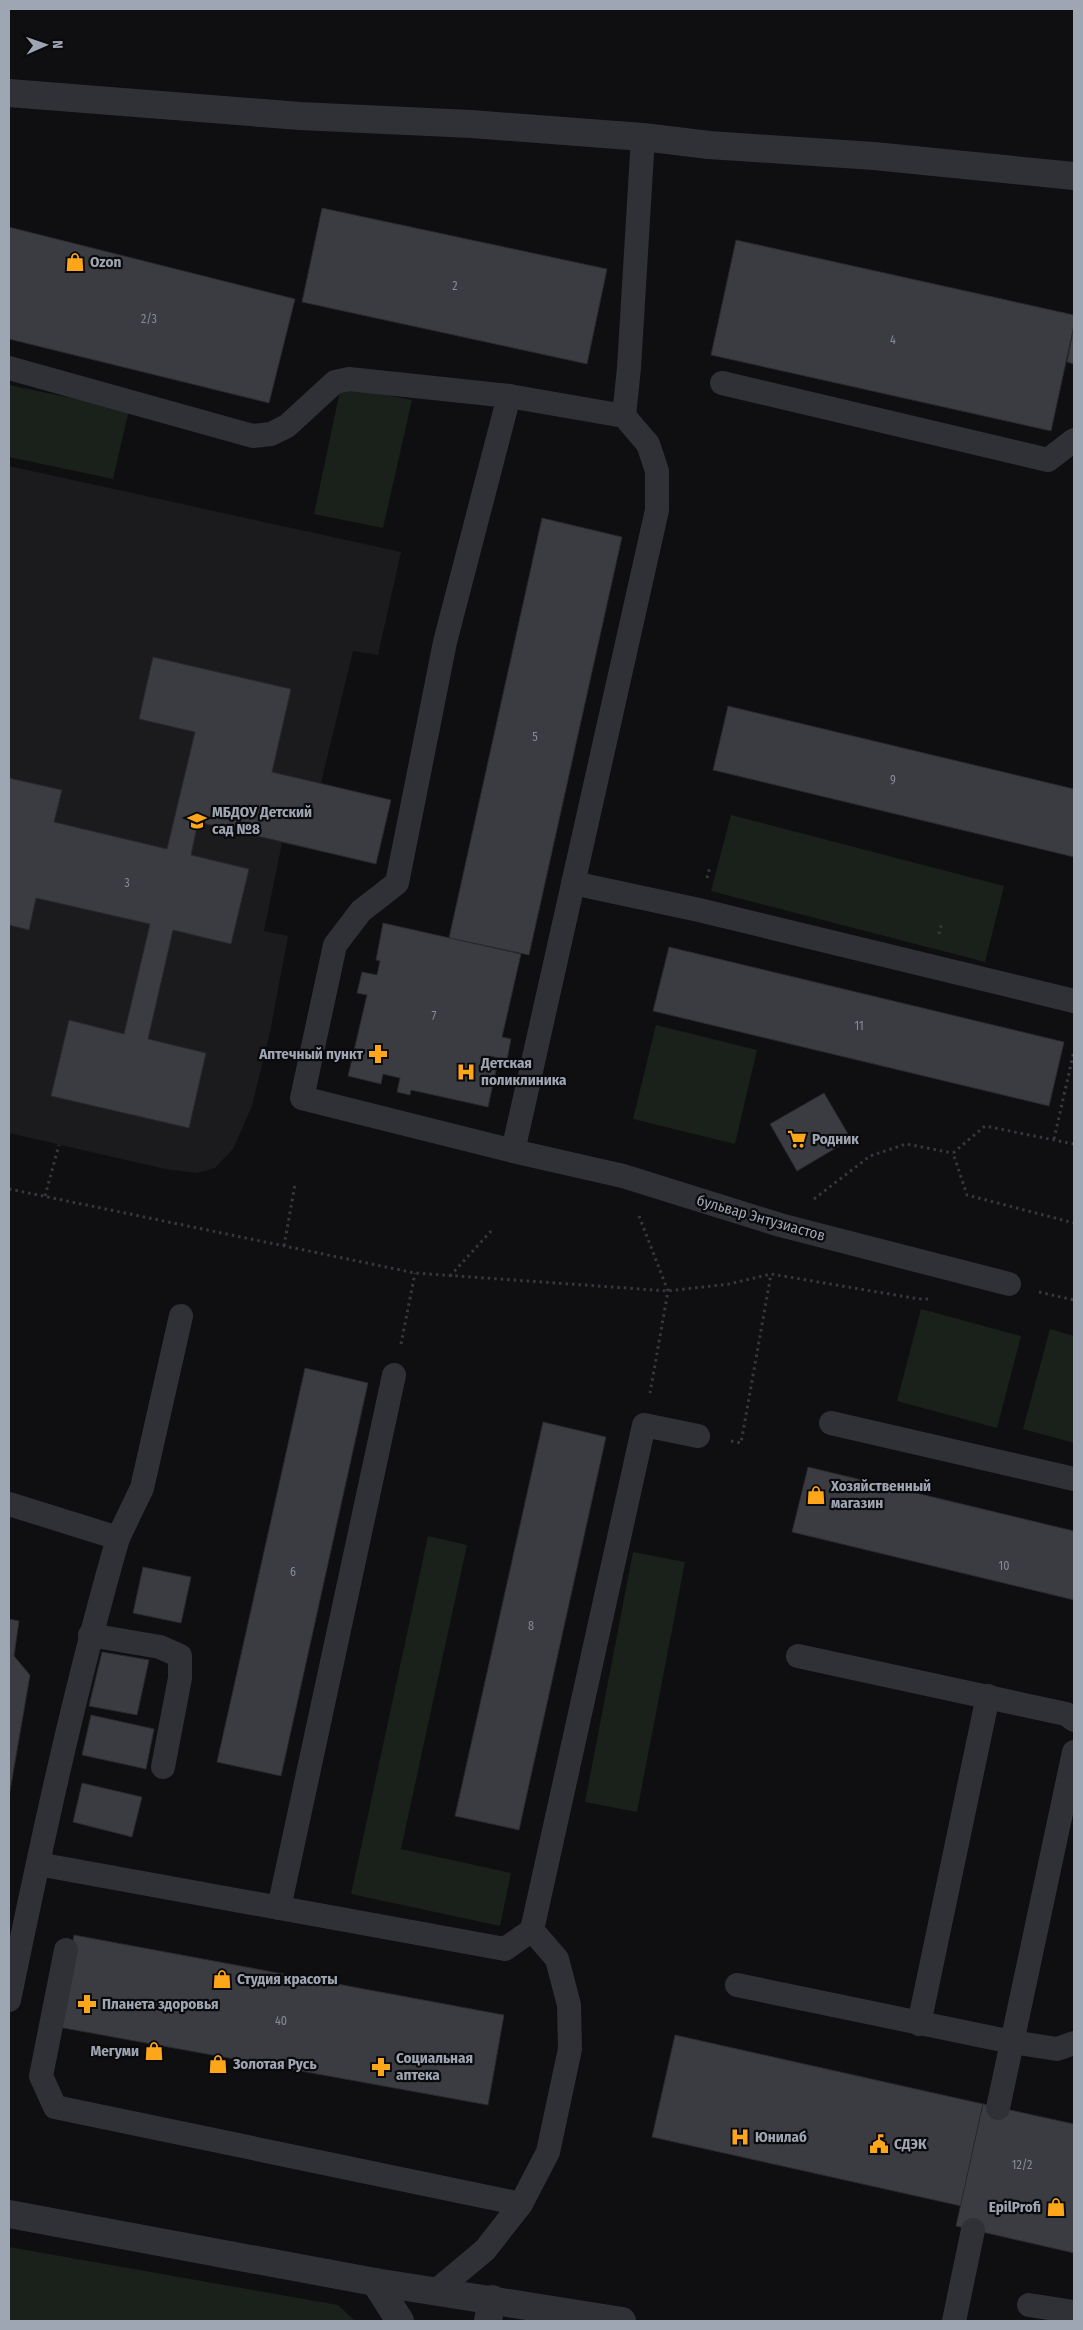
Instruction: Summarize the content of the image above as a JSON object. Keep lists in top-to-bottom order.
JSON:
{
  "streets": {
    "lane": ["бульвар Энтузиастов"]
  },
  "places": {
    "shop": [
      "Ozon",
      "Хозяйственный магазин",
      "Студия красоты",
      "Мегуми",
      "Золотая Русь",
      "EpilProfi"
    ],
    "school or university": ["МБДОУ Детский сад №8"],
    "pharmacy": ["Аптечный пункт", "Планета здоровья", "Социальная аптека"],
    "hospital": ["Детская поликлиника", "Юнилаб"],
    "supermarket": ["Родник"],
    "public building": ["СДЭК"]
  },
  "house_numbers": [
    "2",
    "2/3",
    "4",
    "5",
    "9",
    "3",
    "7",
    "11",
    "10",
    "6",
    "8",
    "40",
    "12/2"
  ],
  "north": "right"
}
